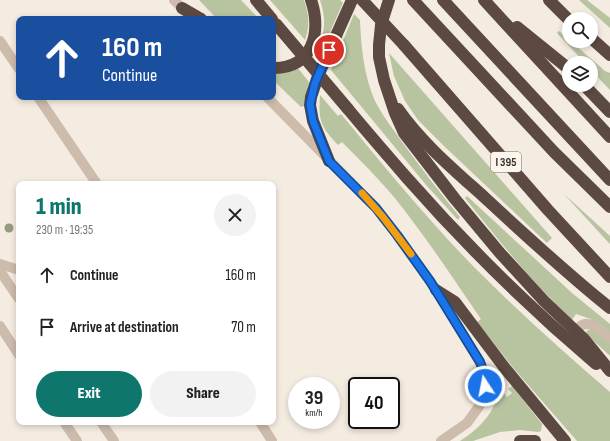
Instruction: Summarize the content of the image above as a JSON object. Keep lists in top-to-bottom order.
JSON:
{
  "streets": {
    "highway": ["I 395"]
  },
  "page": {
    "turn": ["160 m", "Continue"],
    "heading": ["1 min", "230 m · 19:35"],
    "list": [
      {
        "name": "Continue",
        "value": "160 m"
      },
      {
        "name": "Arrive at destination",
        "value": "70 m"
      }
    ],
    "buttons": ["Exit", "Share"],
    "speed": "39 km/h",
    "limit": "40"
  }
}
